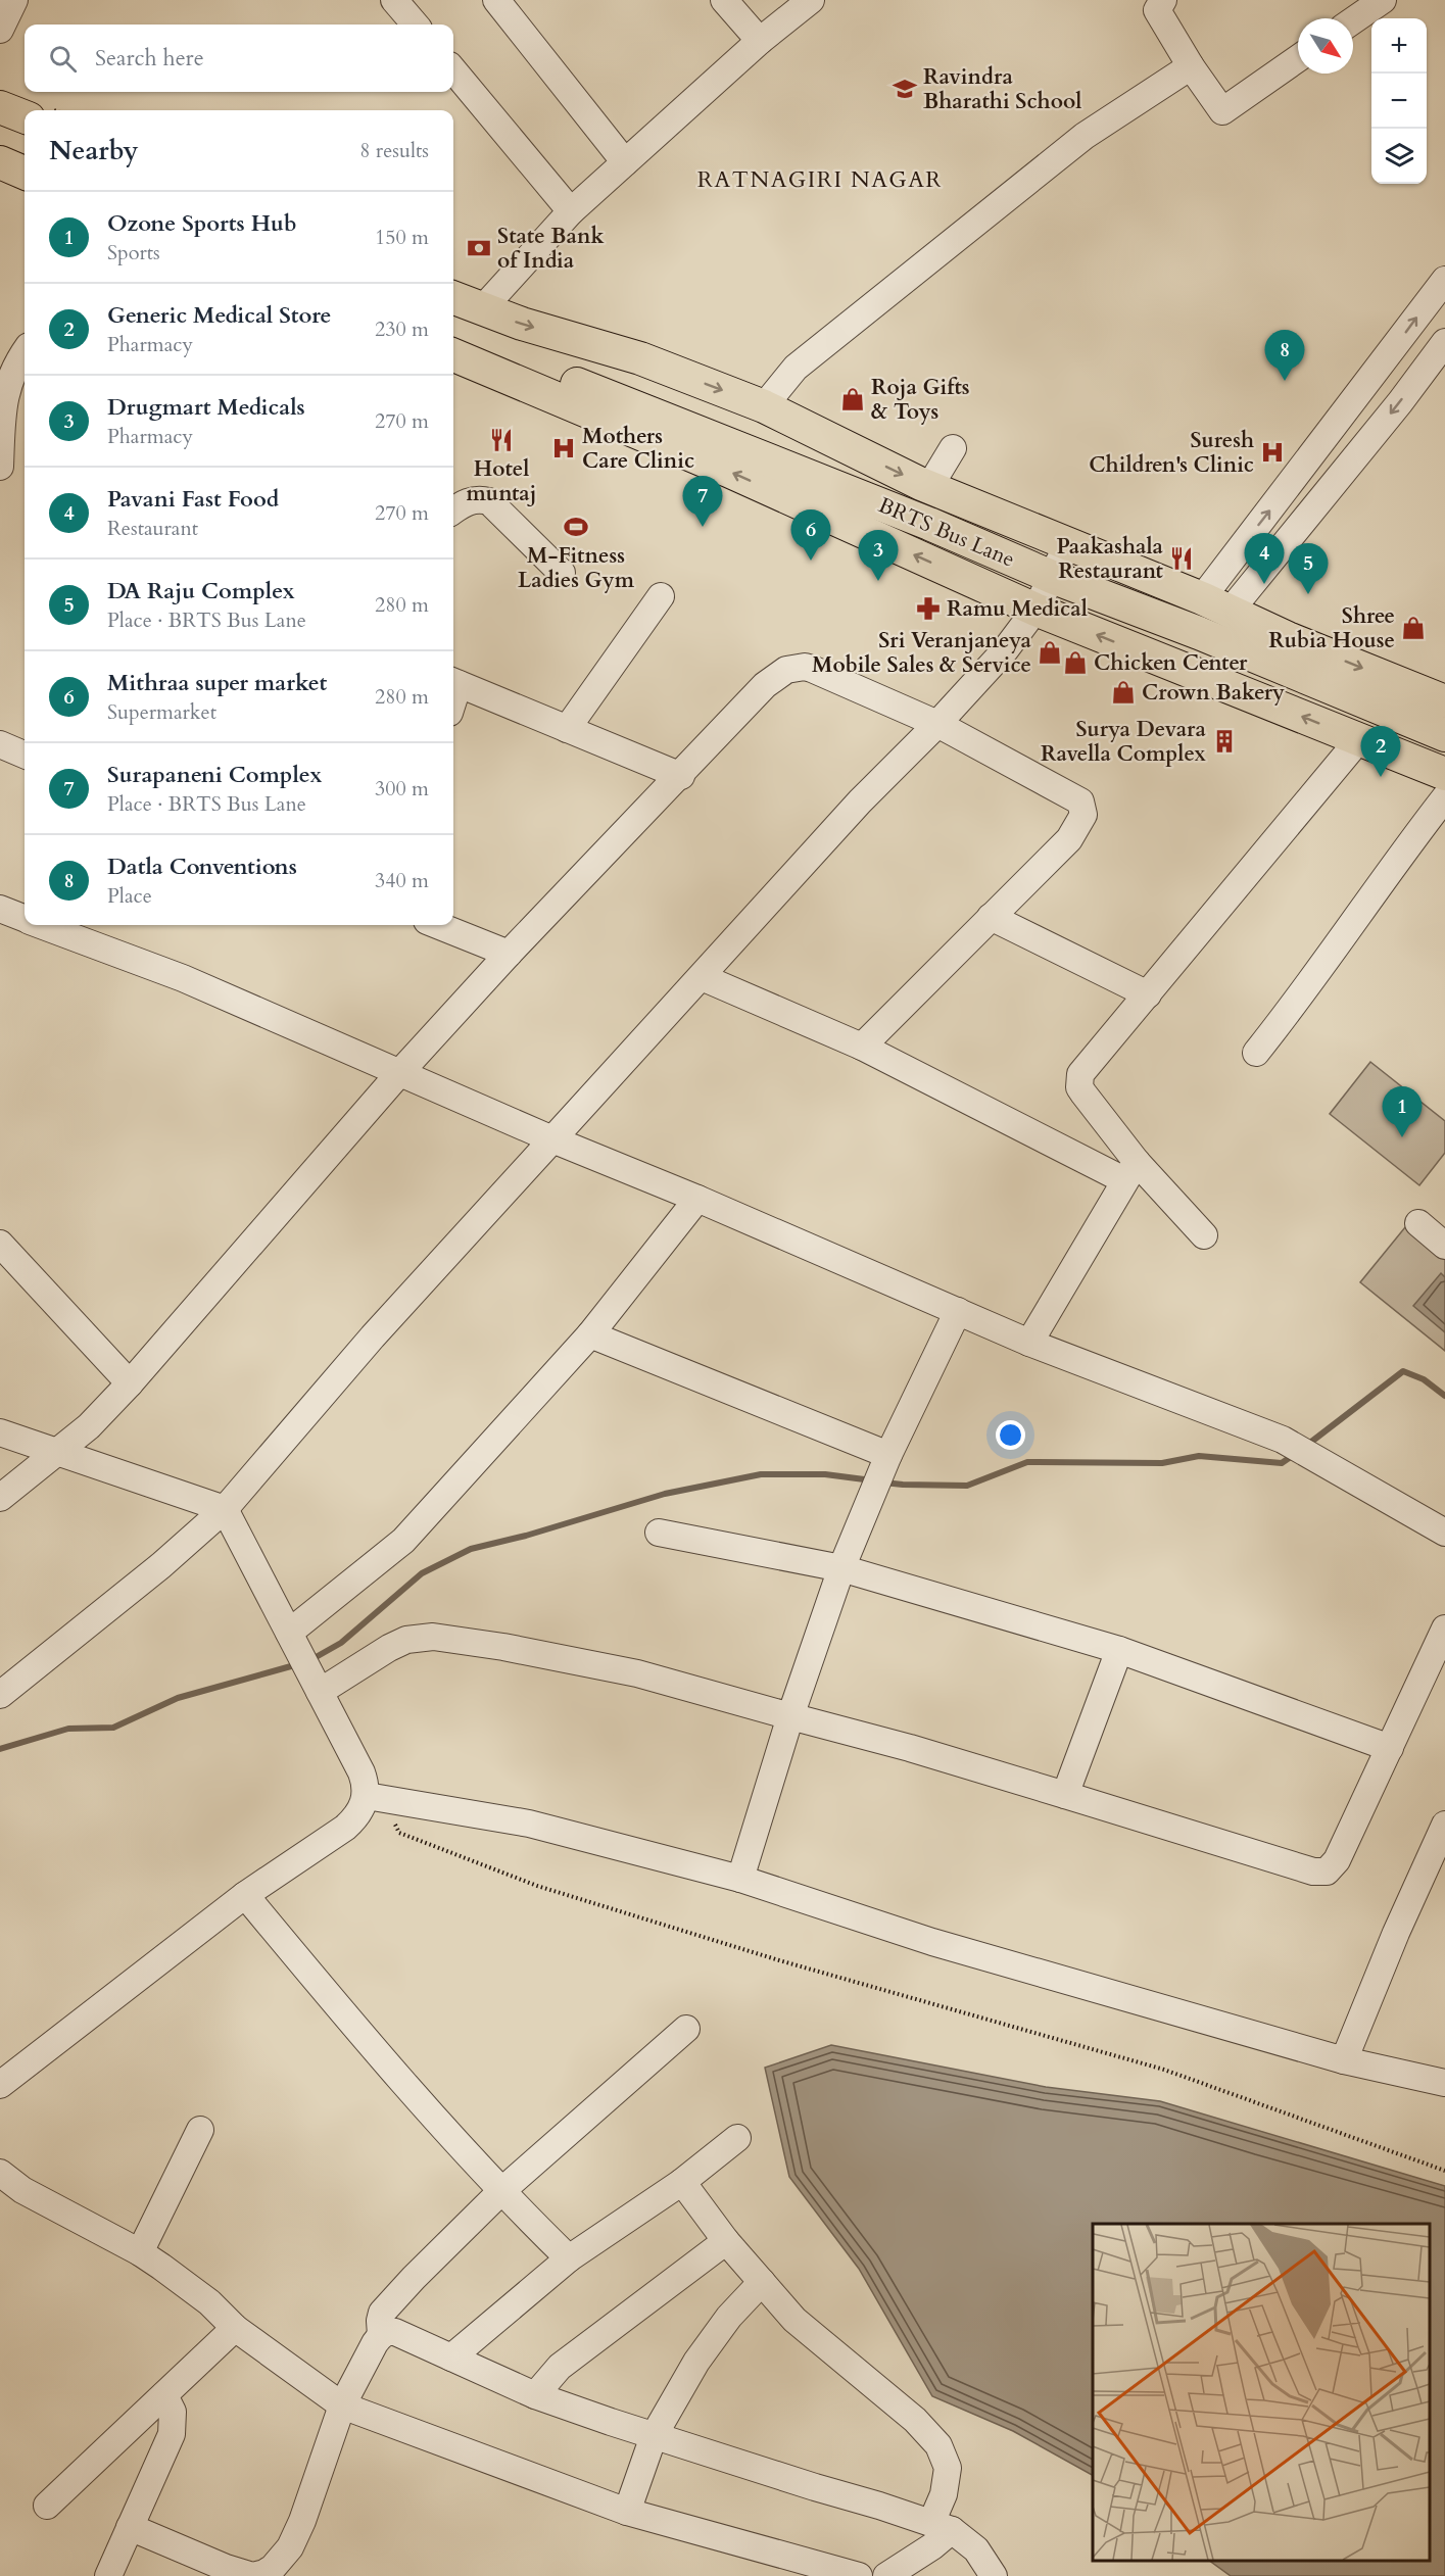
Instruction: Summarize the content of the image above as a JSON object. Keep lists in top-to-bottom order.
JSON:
{
  "streets": {
    "main road": ["BRTS Bus Lane"]
  },
  "districts": ["RATNAGIRI NAGAR"],
  "places": {
    "school or university": ["Ravindra Bharathi School"],
    "bank": ["State Bank of India"],
    "shop": [
      "Roja Gifts & Toys",
      "Shree Rubia House",
      "Sri Veranjaneya Mobile Sales & Service",
      "Chicken Center",
      "Crown Bakery"
    ],
    "restaurant": ["Hotel muntaj", "Paakashala Restaurant"],
    "hospital": ["Mothers Care Clinic", "Suresh Children's Clinic"],
    "sports": ["M-Fitness Ladies Gym"],
    "pharmacy": ["Ramu Medical"],
    "building": ["Surya Devara Ravella Complex"]
  },
  "north": "bottom right",
  "page": {
    "map_buttons": ["+", "−"],
    "search": "Search here",
    "heading": ["Nearby", "8 results"],
    "list": [
      {
        "mark": "1",
        "name": "Ozone Sports Hub",
        "note": "Sports",
        "value": "150 m"
      },
      {
        "mark": "2",
        "name": "Generic Medical Store",
        "note": "Pharmacy",
        "value": "230 m"
      },
      {
        "mark": "3",
        "name": "Drugmart Medicals",
        "note": "Pharmacy",
        "value": "270 m"
      },
      {
        "mark": "4",
        "name": "Pavani Fast Food",
        "note": "Restaurant",
        "value": "270 m"
      },
      {
        "mark": "5",
        "name": "DA Raju Complex",
        "note": "Place · BRTS Bus Lane",
        "value": "280 m"
      },
      {
        "mark": "6",
        "name": "Mithraa super market",
        "note": "Supermarket",
        "value": "280 m"
      },
      {
        "mark": "7",
        "name": "Surapaneni Complex",
        "note": "Place · BRTS Bus Lane",
        "value": "300 m"
      },
      {
        "mark": "8",
        "name": "Datla Conventions",
        "note": "Place",
        "value": "340 m"
      }
    ],
    "pins": [
      "8",
      "7",
      "6",
      "3",
      "4",
      "5",
      "2",
      "1"
    ]
  }
}
